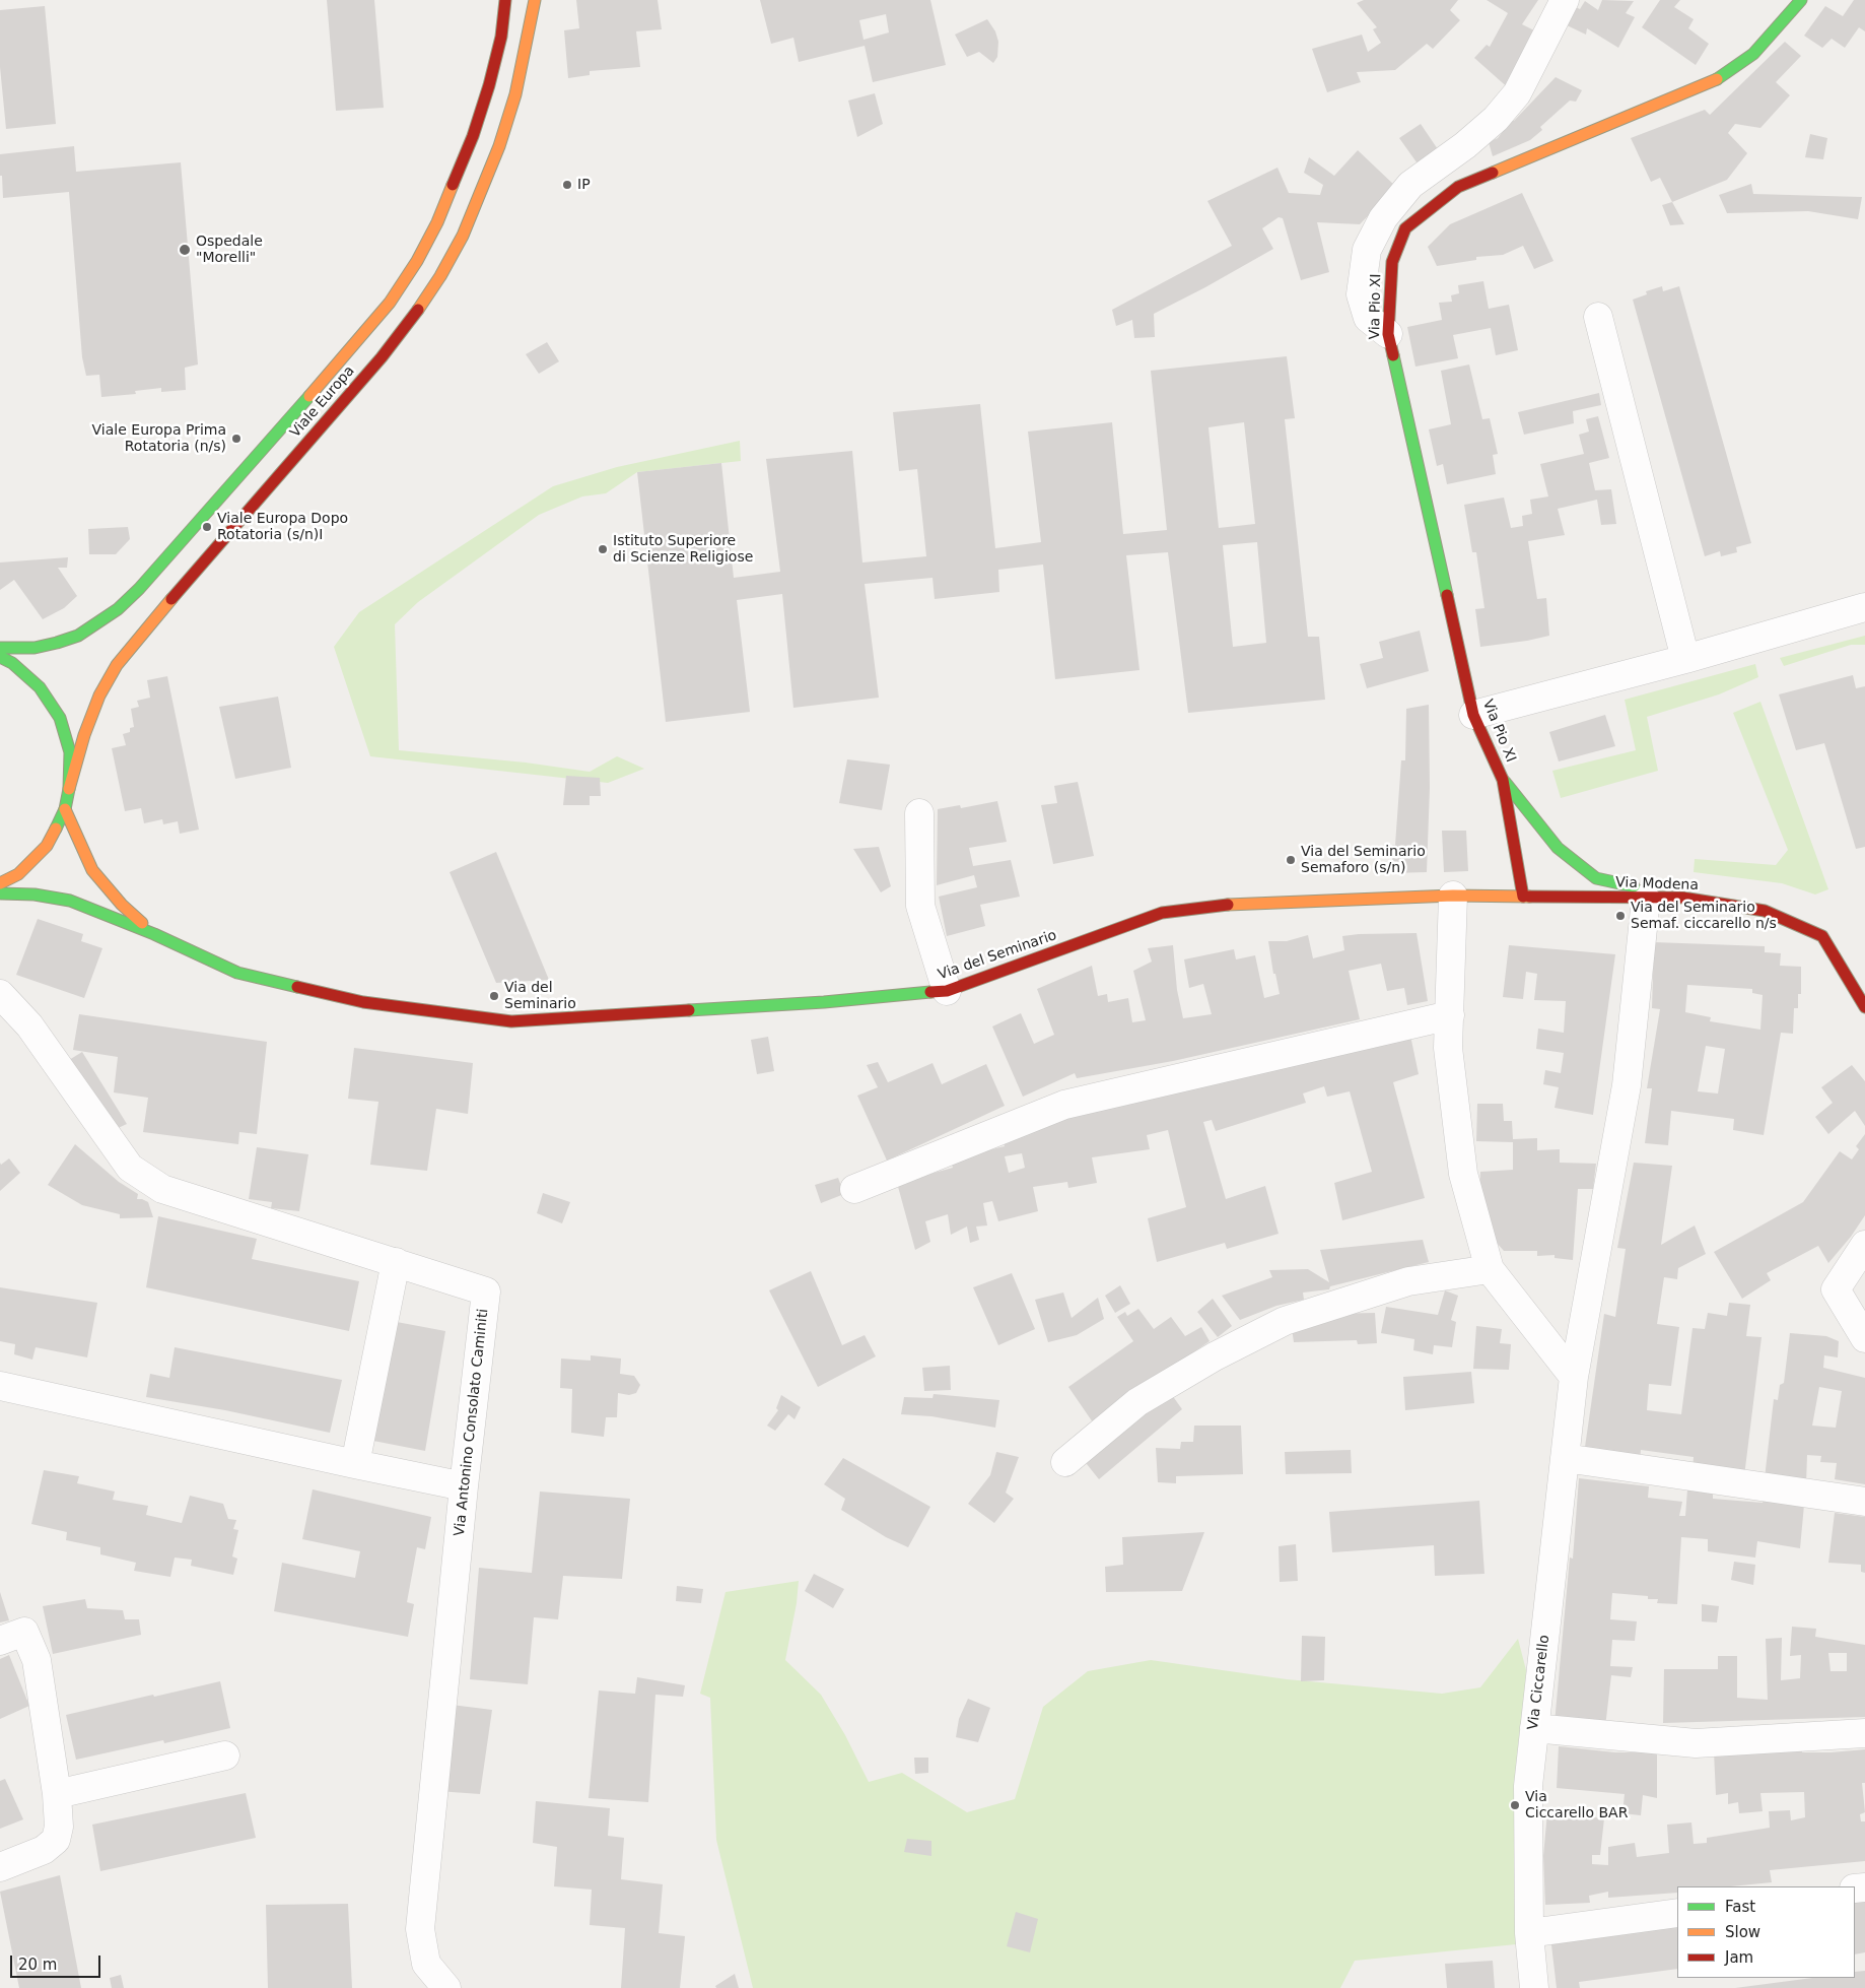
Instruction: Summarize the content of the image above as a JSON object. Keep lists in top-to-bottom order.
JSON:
{
  "streets": {
    "main road": [
      "Via Pio XI",
      "Viale Europa",
      "Via Modena",
      "Via del Seminario"
    ],
    "street": ["Via Antonino Consolato Caminiti", "Via Ciccarello"]
  },
  "crossings": [
    ["Via Pio XI", "Via Modena"],
    ["Via Pio XI", "Via del Seminario"],
    ["Via Modena", "Via del Seminario"],
    ["Via Modena", "Via Ciccarello"]
  ],
  "places": [
    "IP",
    "Ospedale \"Morelli\"",
    "Viale Europa Prima Rotatoria (n/s)",
    "Viale Europa Dopo Rotatoria (s/n)I",
    "Istituto Superiore di Scienze Religiose",
    "Via del Seminario Semaforo (s/n)",
    "Via del Seminario Semaf. ciccarello n/s",
    "Via del Seminario",
    "Via Ciccarello BAR"
  ],
  "legend": ["Fast", "Slow", "Jam"],
  "scale_bar": "20 m"
}
